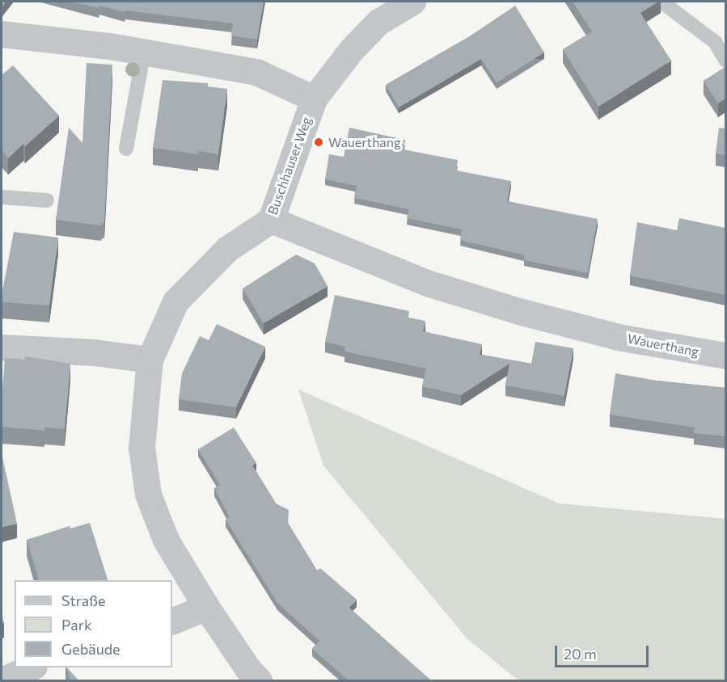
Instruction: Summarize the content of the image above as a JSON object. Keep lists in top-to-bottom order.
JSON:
{
  "streets": {
    "street": ["Buschhauser Weg", "Wauerthang"]
  },
  "crossings": [
    ["Buschhauser Weg", "Wauerthang"]
  ],
  "places": ["Wauerthang"],
  "legend": ["Straße", "Park", "Gebäude"],
  "scale_bar": "20 m"
}
